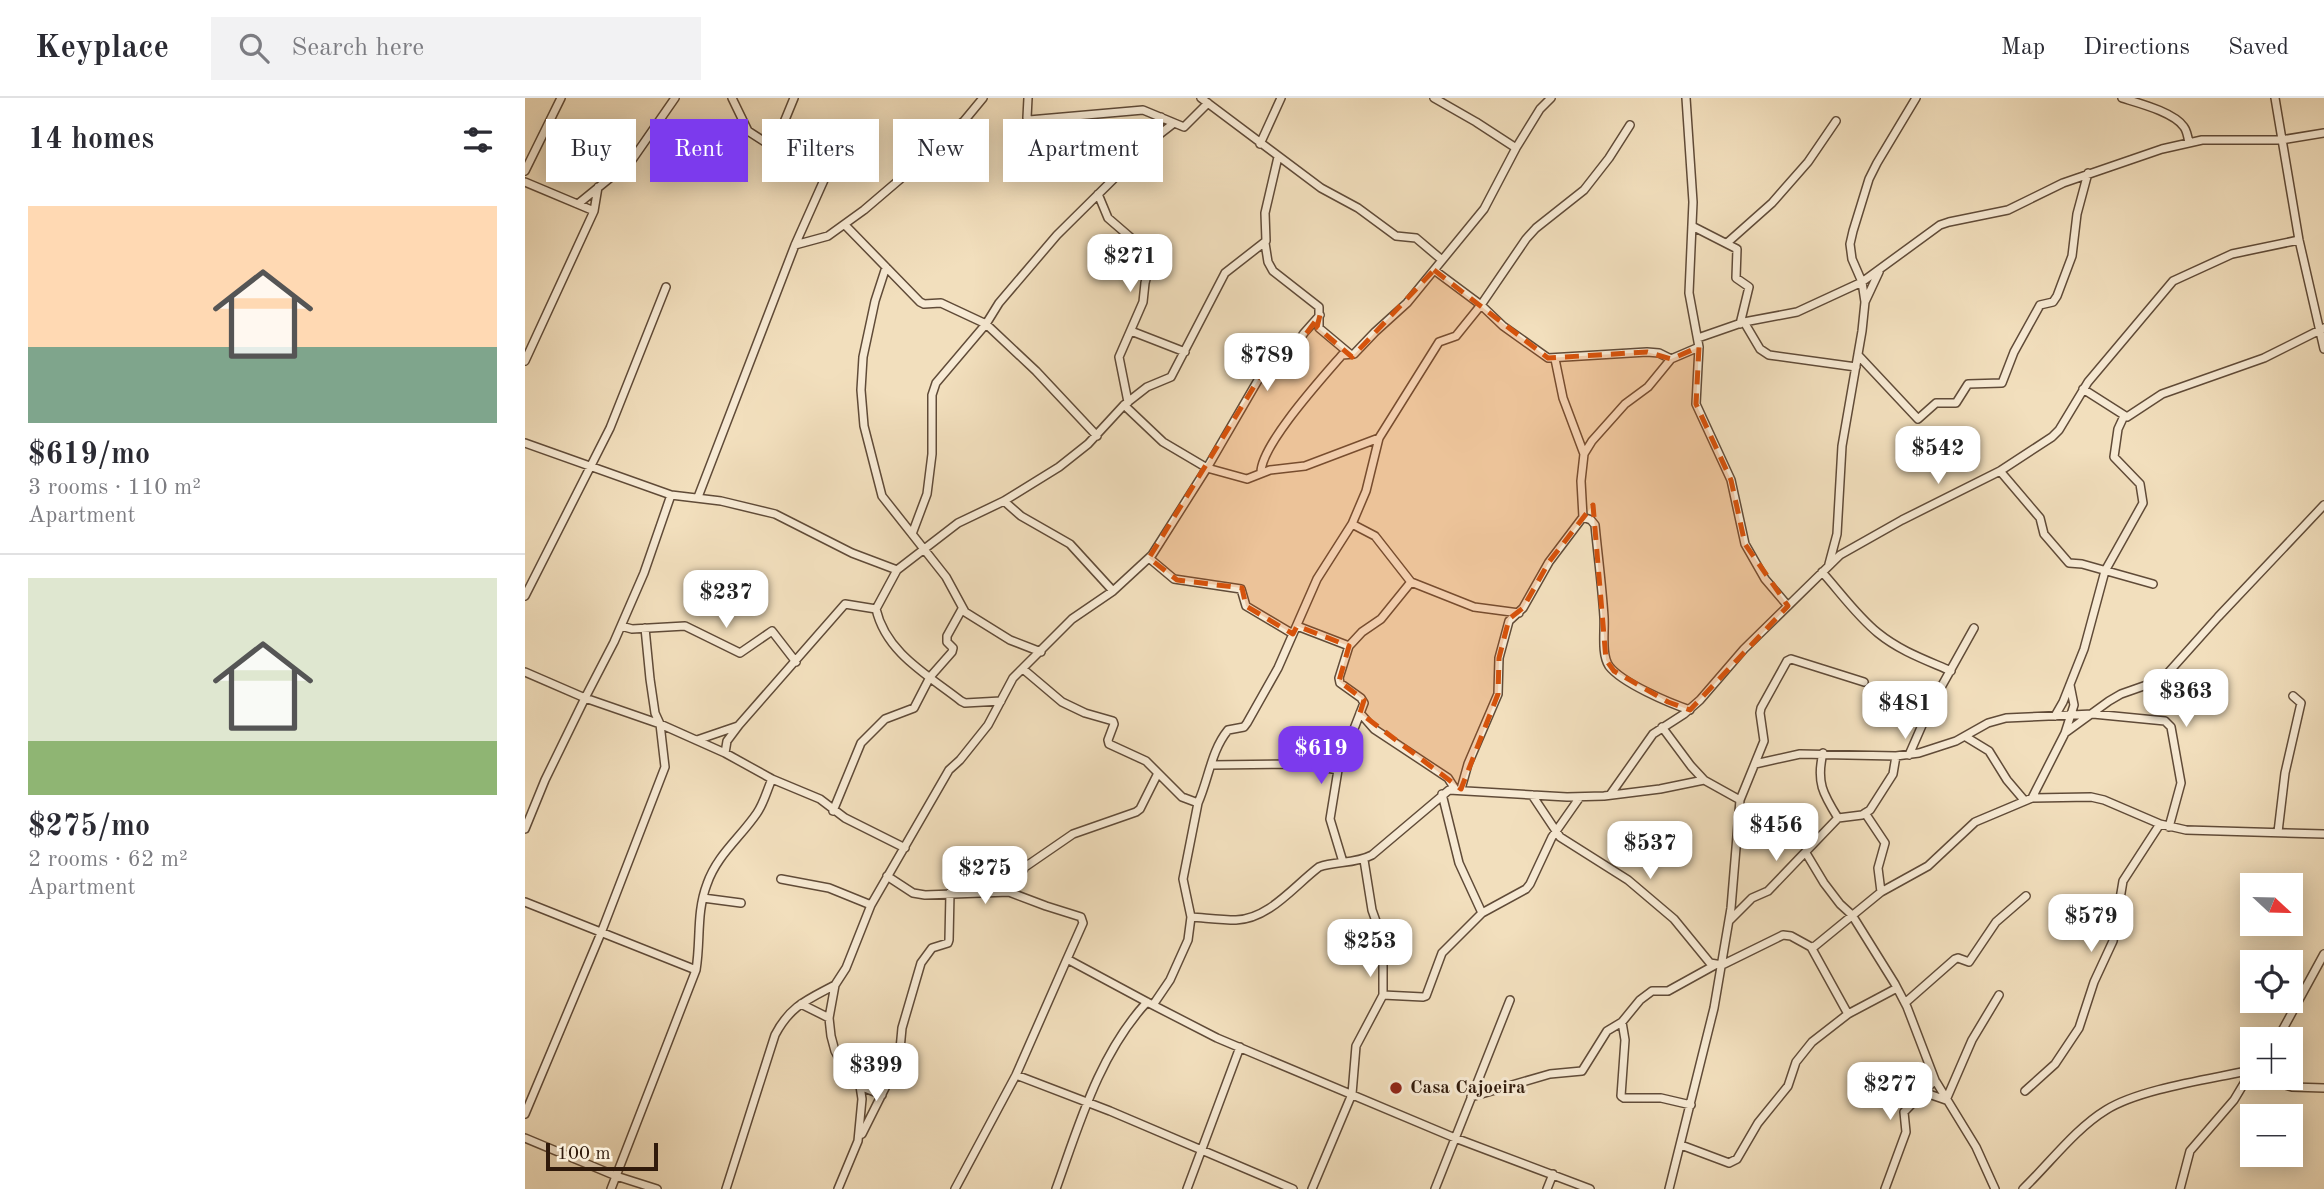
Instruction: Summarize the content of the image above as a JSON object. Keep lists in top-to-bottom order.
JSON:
{
  "places": ["Casa Cajoeira"],
  "scale_bar": "100 m",
  "north": "right",
  "page": {
    "header": "Keyplace",
    "search": "Search here",
    "nav": ["Map", "Directions", "Saved"],
    "heading": "14 homes",
    "chip": [
      "Buy",
      "Rent",
      "Filters",
      "New",
      "Apartment"
    ],
    "list": [
      {
        "name": "$619/mo",
        "note": "3 rooms · 110 m² · Apartment"
      },
      {
        "name": "$275/mo",
        "note": "2 rooms · 62 m² · Apartment"
      }
    ],
    "price": [
      "$271",
      "$789",
      "$542",
      "$237",
      "$363",
      "$481",
      "$619",
      "$456",
      "$537",
      "$275",
      "$579",
      "$253",
      "$399",
      "$277"
    ],
    "map_buttons": ["+", "−"],
    "scale": "100 m"
  }
}
